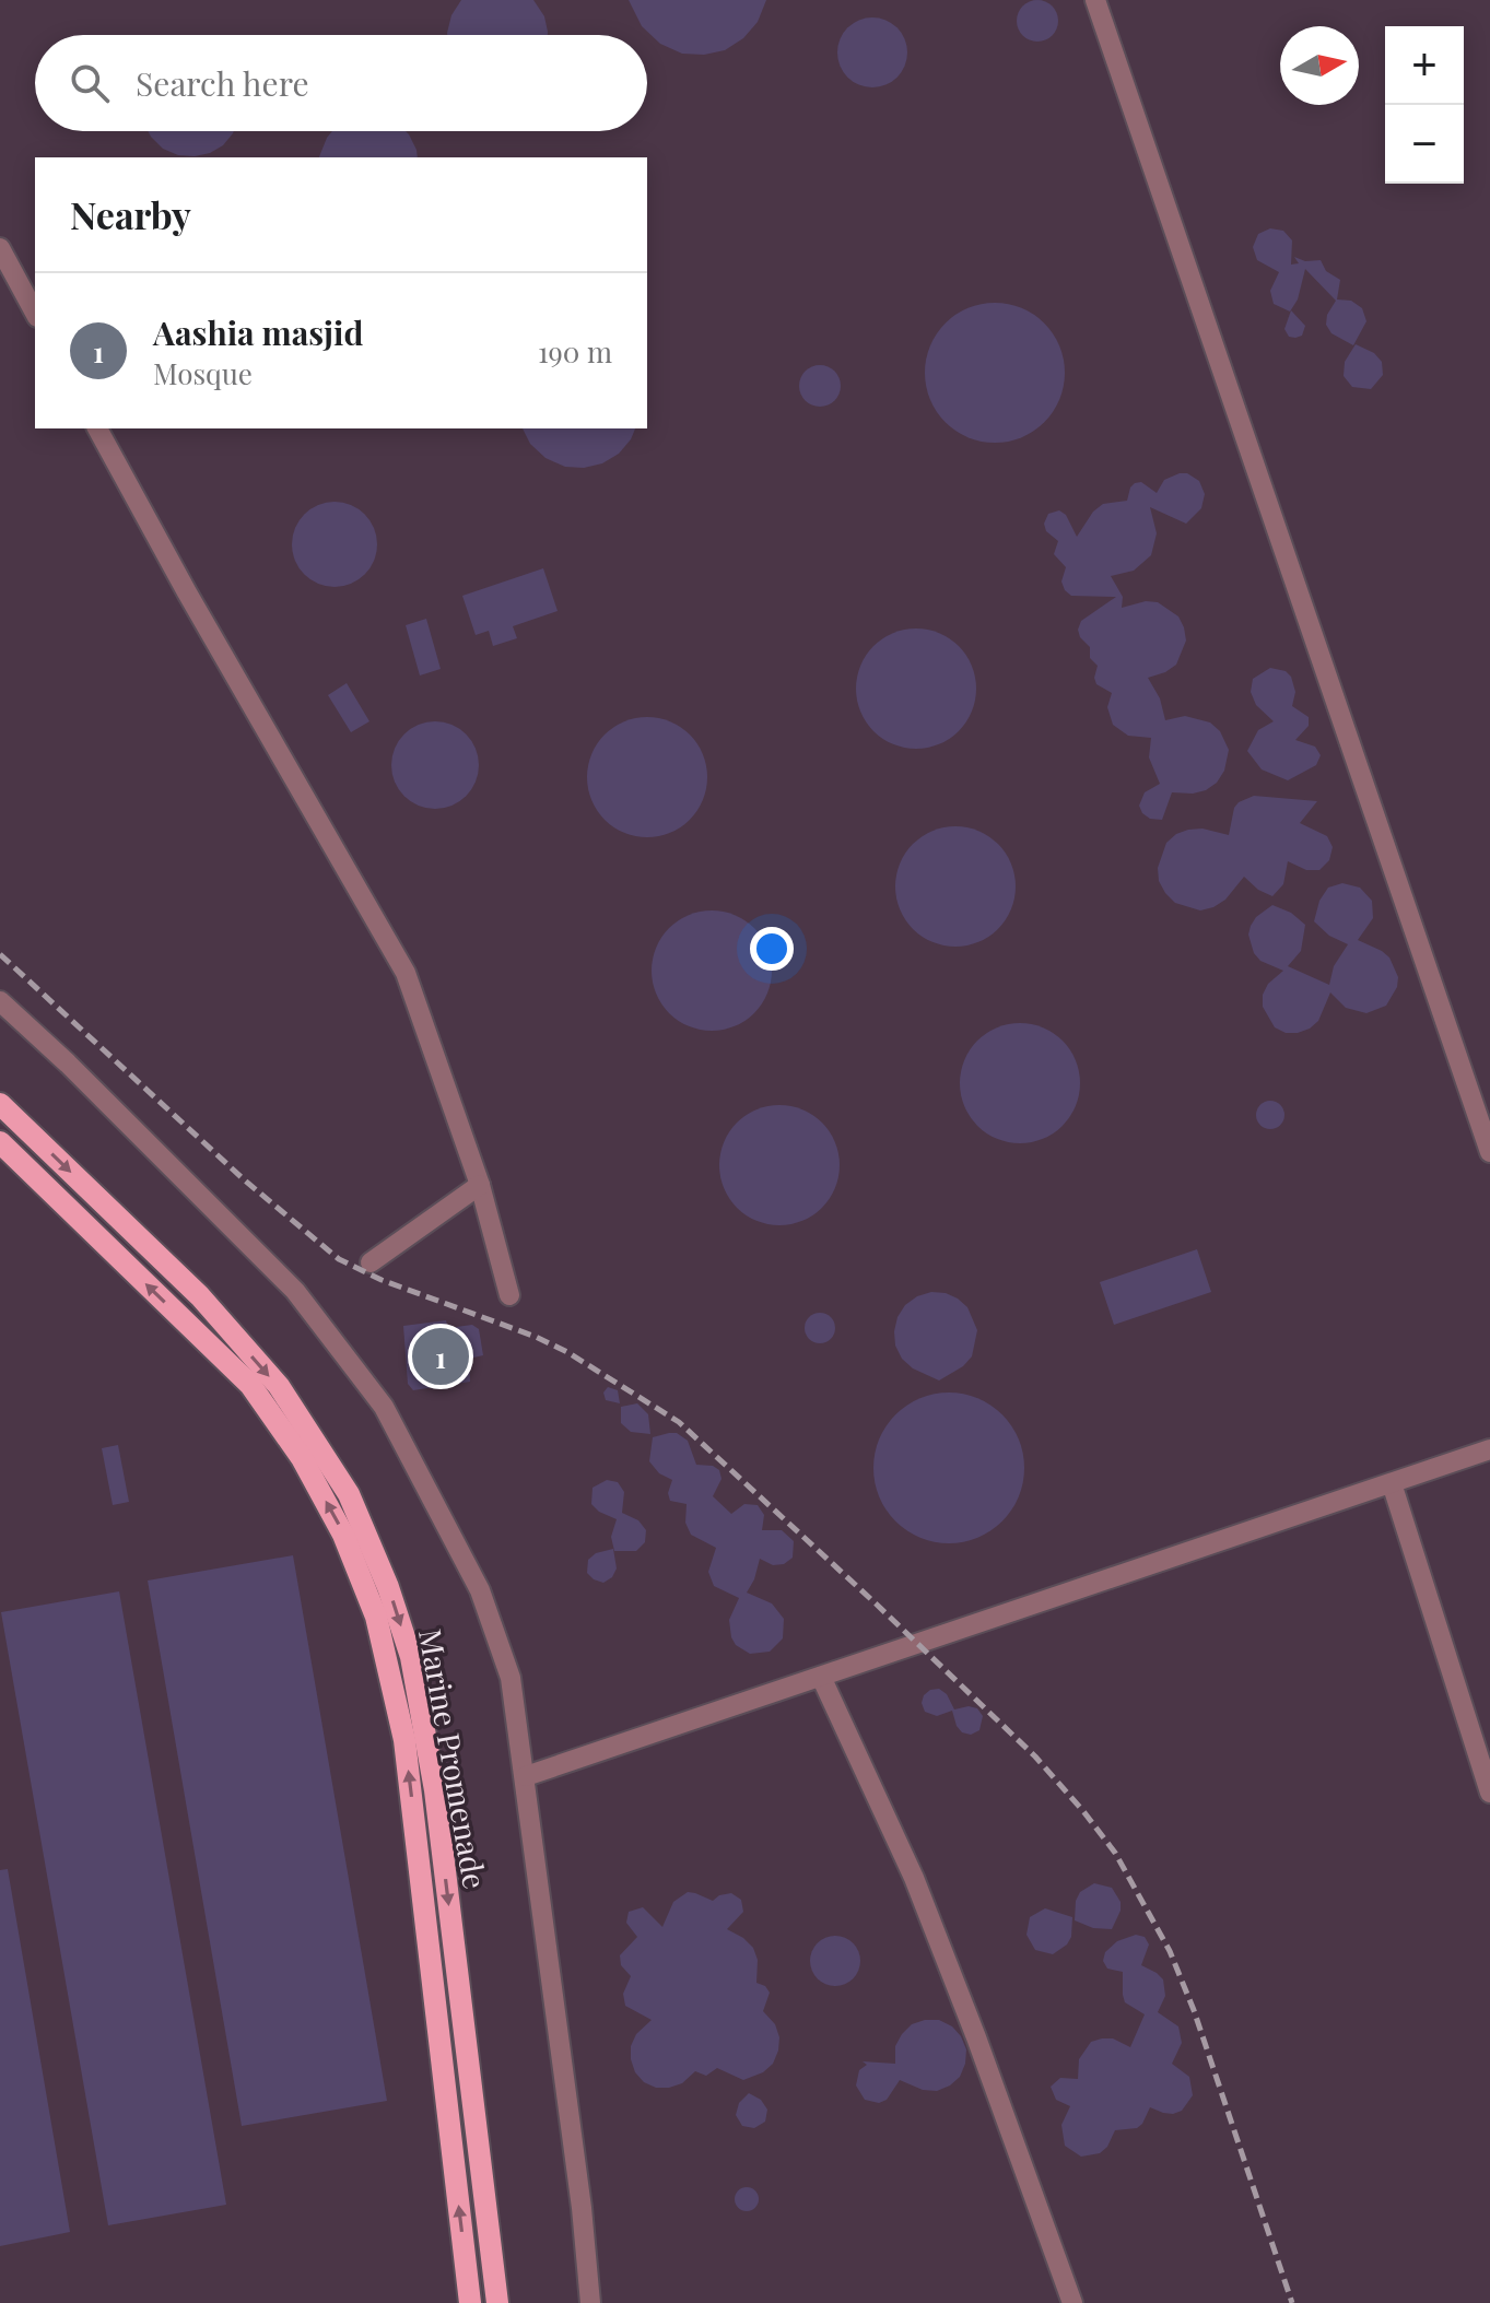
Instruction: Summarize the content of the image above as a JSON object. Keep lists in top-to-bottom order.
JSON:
{
  "streets": {
    "main road": ["Marine Promenade"]
  },
  "north": "right",
  "page": {
    "map_buttons": ["+", "−"],
    "search": "Search here",
    "heading": "Nearby",
    "list": [
      {
        "mark": "1",
        "name": "Aashia masjid",
        "note": "Mosque",
        "value": "190 m"
      }
    ],
    "pins": "1"
  }
}
